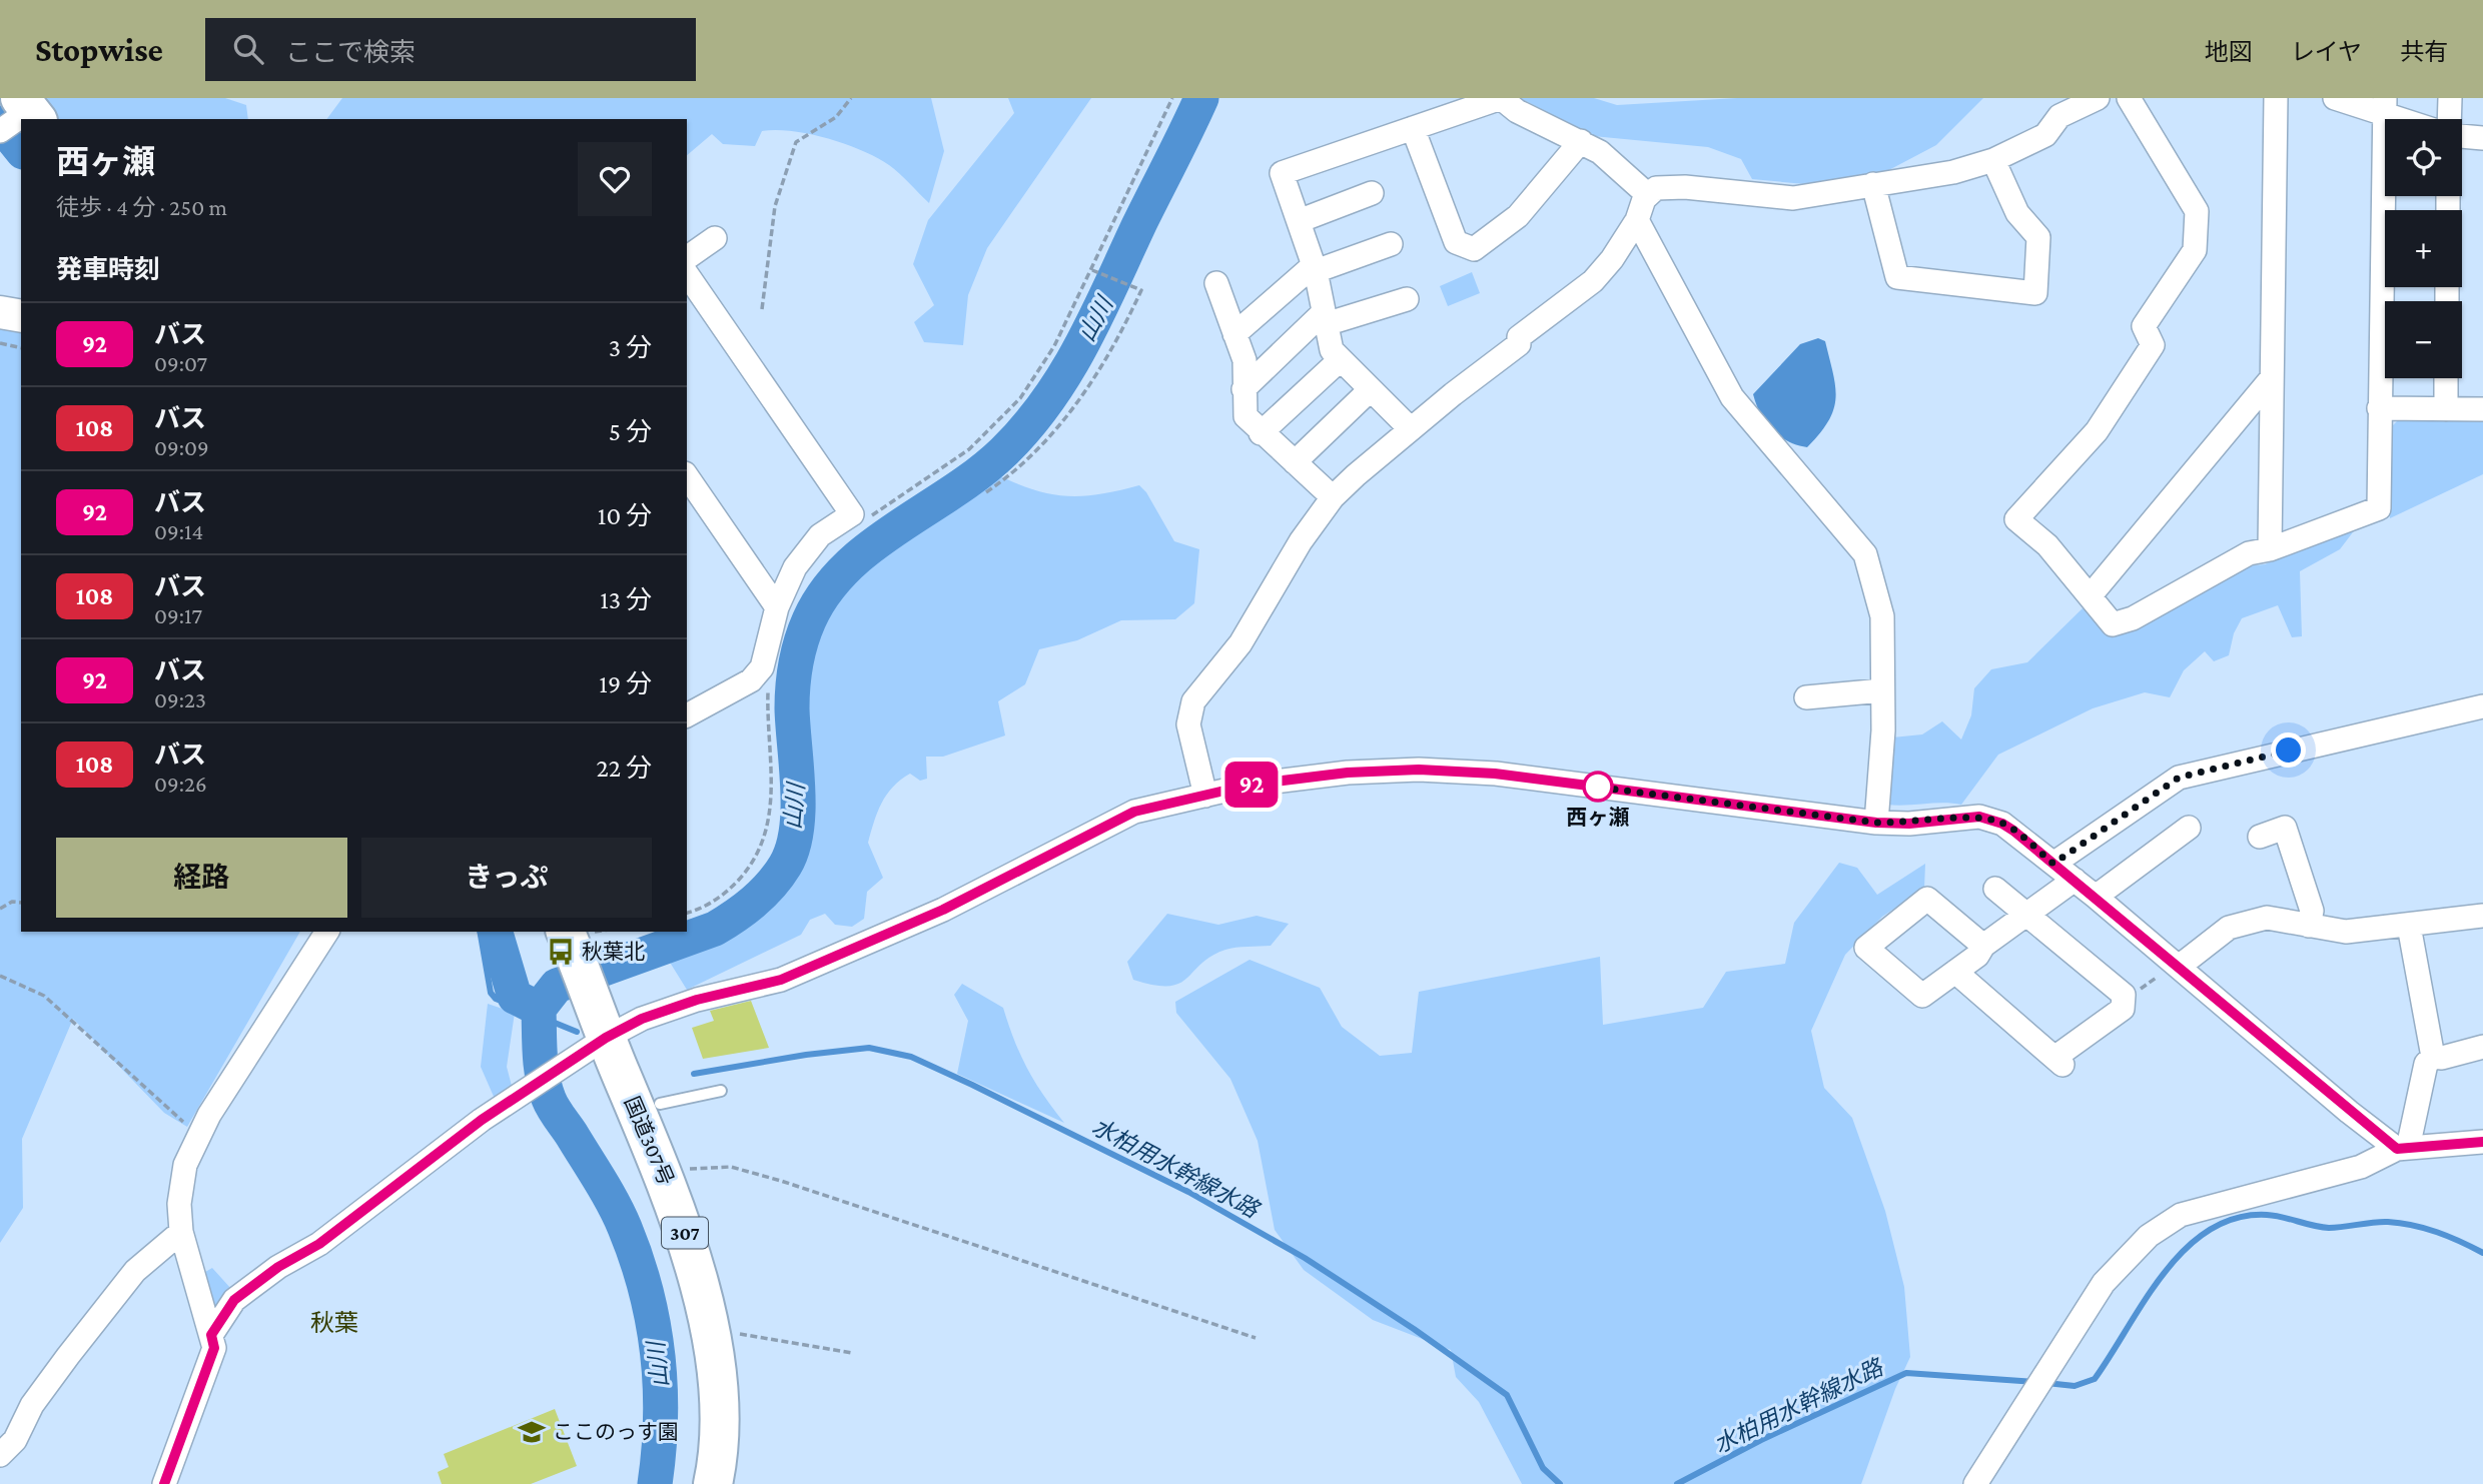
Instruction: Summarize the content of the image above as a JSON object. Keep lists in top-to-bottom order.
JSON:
{
  "streets": {
    "highway": ["国道307号", "307"]
  },
  "districts": ["秋葉"],
  "water": ["山川", "水柏用水幹線水路"],
  "places": {
    "other": ["西ヶ瀬"],
    "bus stop": ["秋葉北"],
    "school or university": ["ここのっす園"]
  },
  "lines": ["bus line 92"],
  "page": {
    "header": "Stopwise",
    "search": "ここで検索",
    "nav": ["地図", "レイヤ", "共有"],
    "on_map": "92",
    "map_buttons": ["+", "−"],
    "heading": [
      ["西ヶ瀬", "徒歩 · 4 分 · 250 m"],
      "発車時刻"
    ],
    "list": [
      {
        "mark": "92",
        "name": "バス",
        "note": "09:07",
        "value": "3 分"
      },
      {
        "mark": "108",
        "name": "バス",
        "note": "09:09",
        "value": "5 分"
      },
      {
        "mark": "92",
        "name": "バス",
        "note": "09:14",
        "value": "10 分"
      },
      {
        "mark": "108",
        "name": "バス",
        "note": "09:17",
        "value": "13 分"
      },
      {
        "mark": "92",
        "name": "バス",
        "note": "09:23",
        "value": "19 分"
      },
      {
        "mark": "108",
        "name": "バス",
        "note": "09:26",
        "value": "22 分"
      }
    ],
    "buttons": ["経路", "きっぷ"]
  }
}
